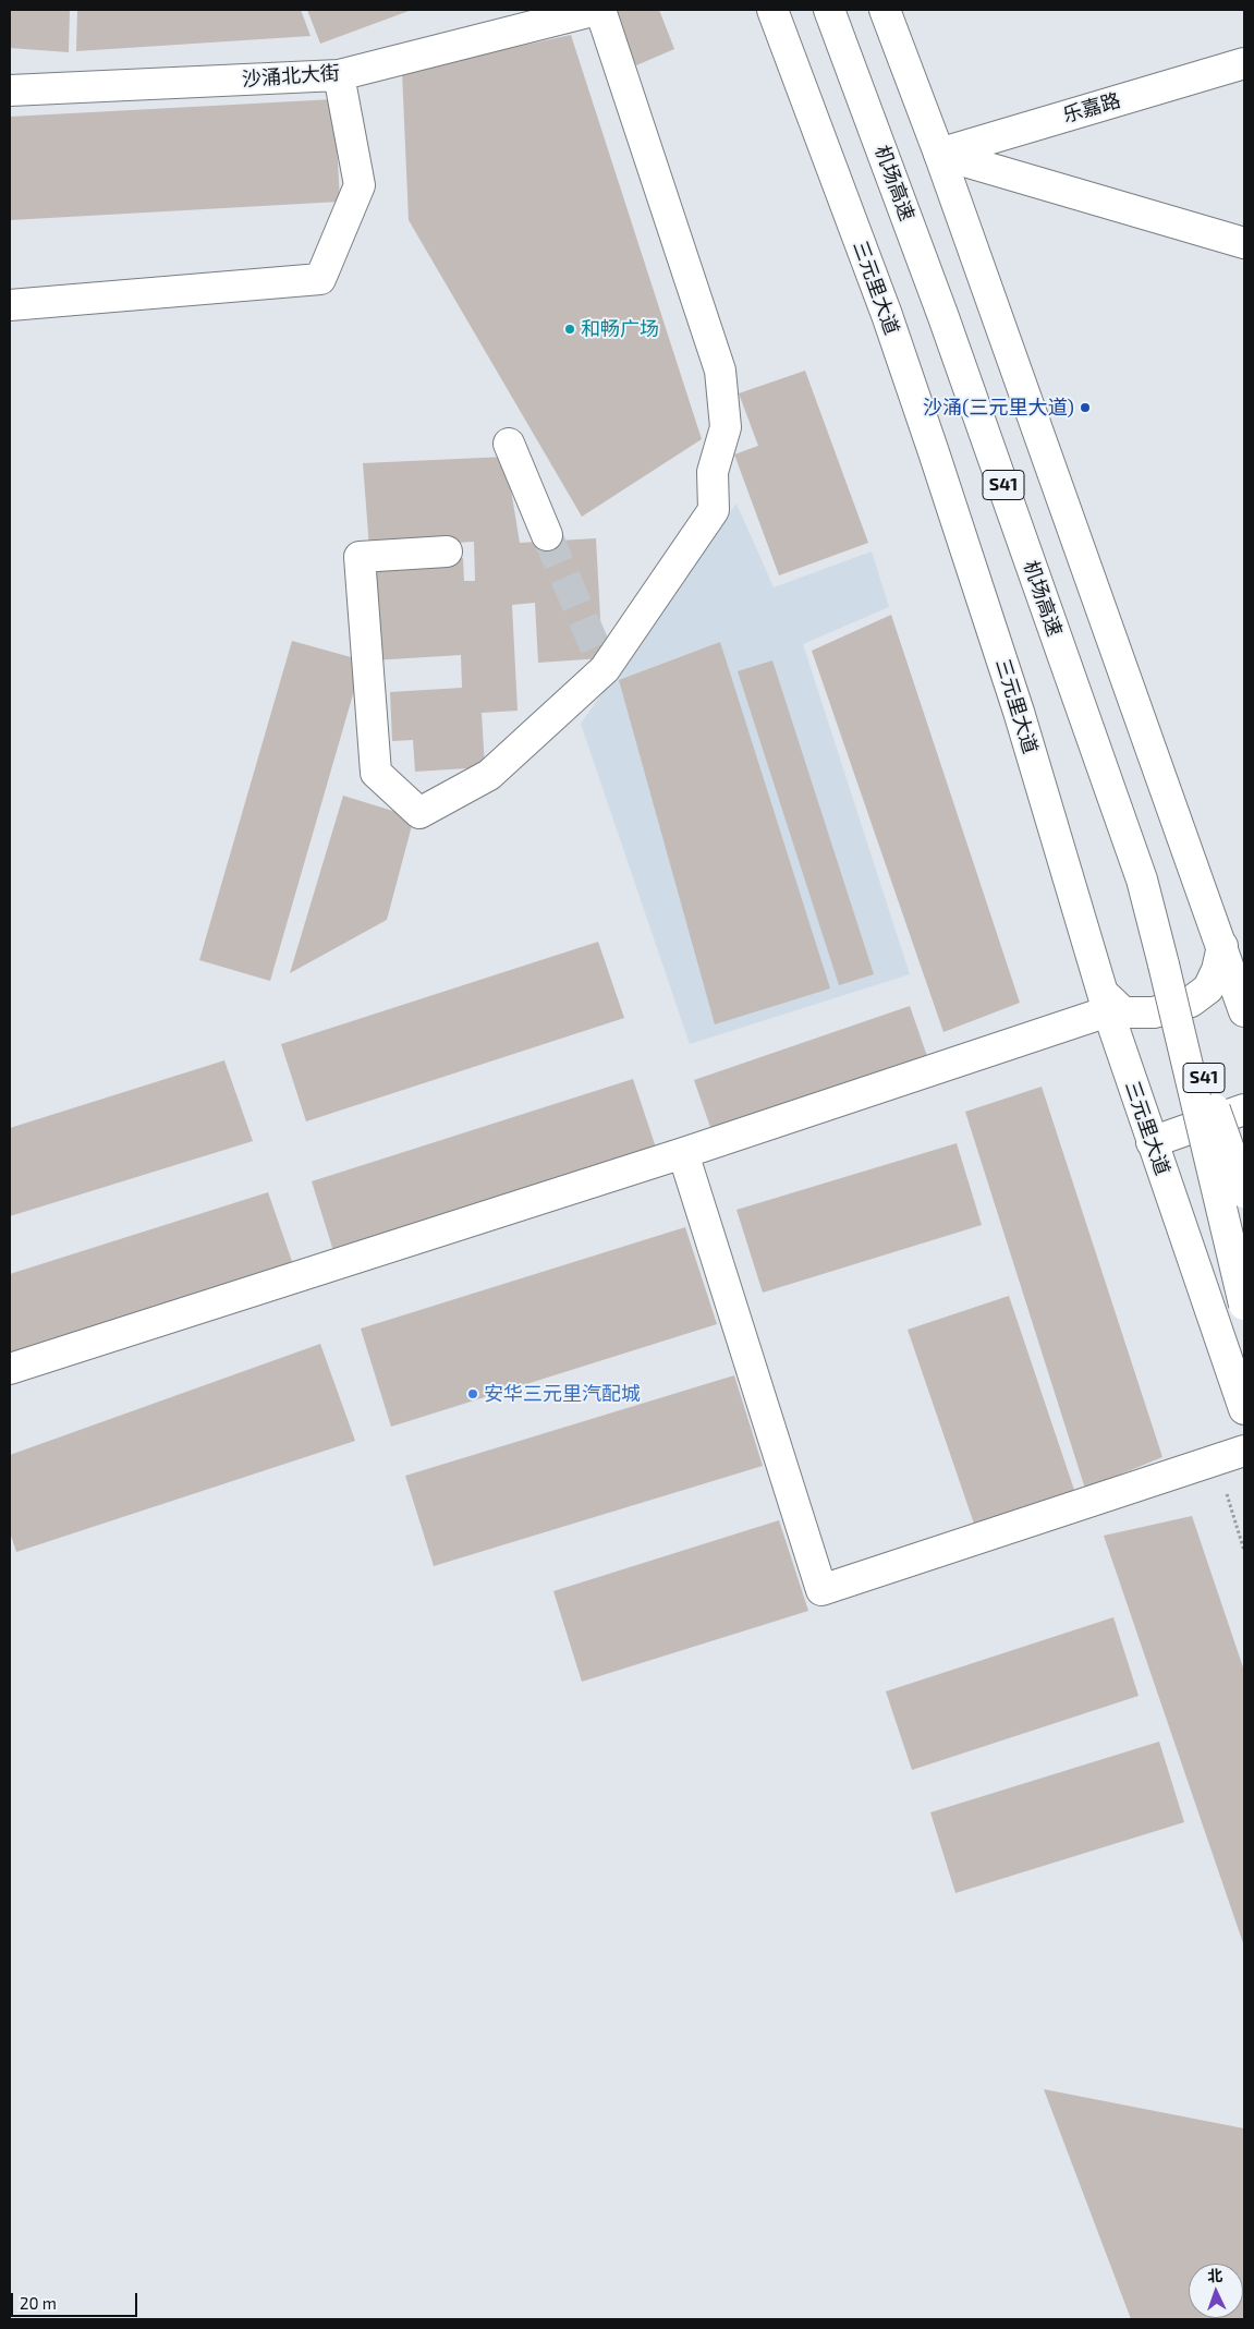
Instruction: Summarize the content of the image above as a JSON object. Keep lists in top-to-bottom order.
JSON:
{
  "streets": {
    "main road": [
      "沙涌北大街",
      "乐嘉路",
      "机场高速",
      "三元里大道",
      "S41"
    ]
  },
  "places": ["和畅广场", "沙涌(三元里大道)", "安华三元里汽配城"],
  "scale_bar": "20 m",
  "north": "top"
}
